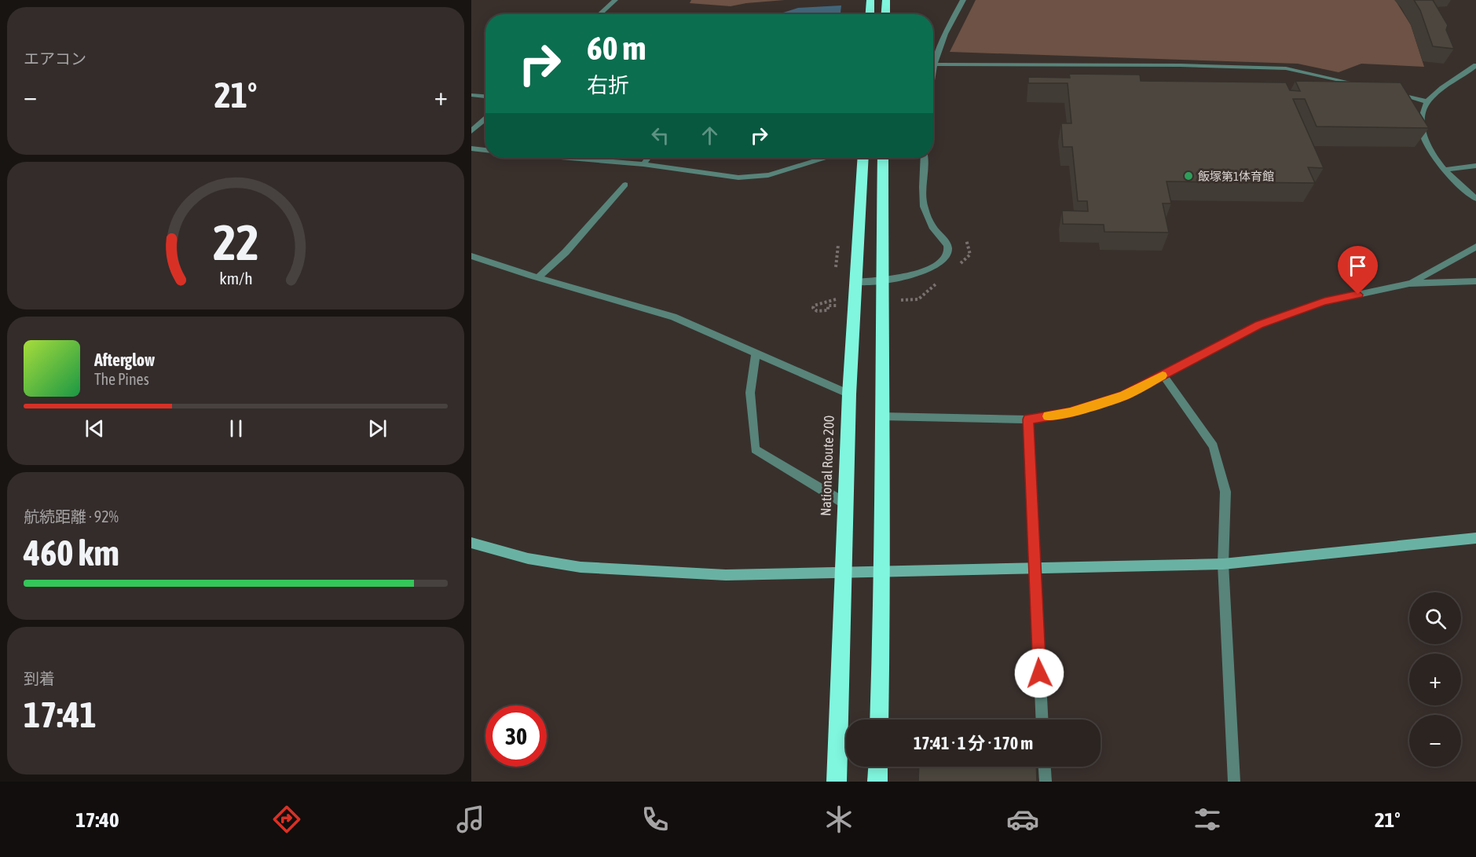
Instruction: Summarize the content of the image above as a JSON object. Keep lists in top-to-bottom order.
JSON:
{
  "streets": {
    "highway": ["National Route 200"]
  },
  "places": ["飯塚第1体育館"],
  "page": {
    "tile": [
      "エアコン",
      ["航続距離 · 92%", "460 km"],
      ["到着", "17:41"]
    ],
    "turn": ["60 m", "右折"],
    "heat": ["−", "21°", "+"],
    "song": ["Afterglow", "The Pines"],
    "map_buttons": ["+", "−"],
    "limit": "30",
    "trip": "17:41 · 1 分 · 170 m",
    "tabs": ["17:40", "21°"],
    "gauge": ["22", "km/h"]
  }
}
